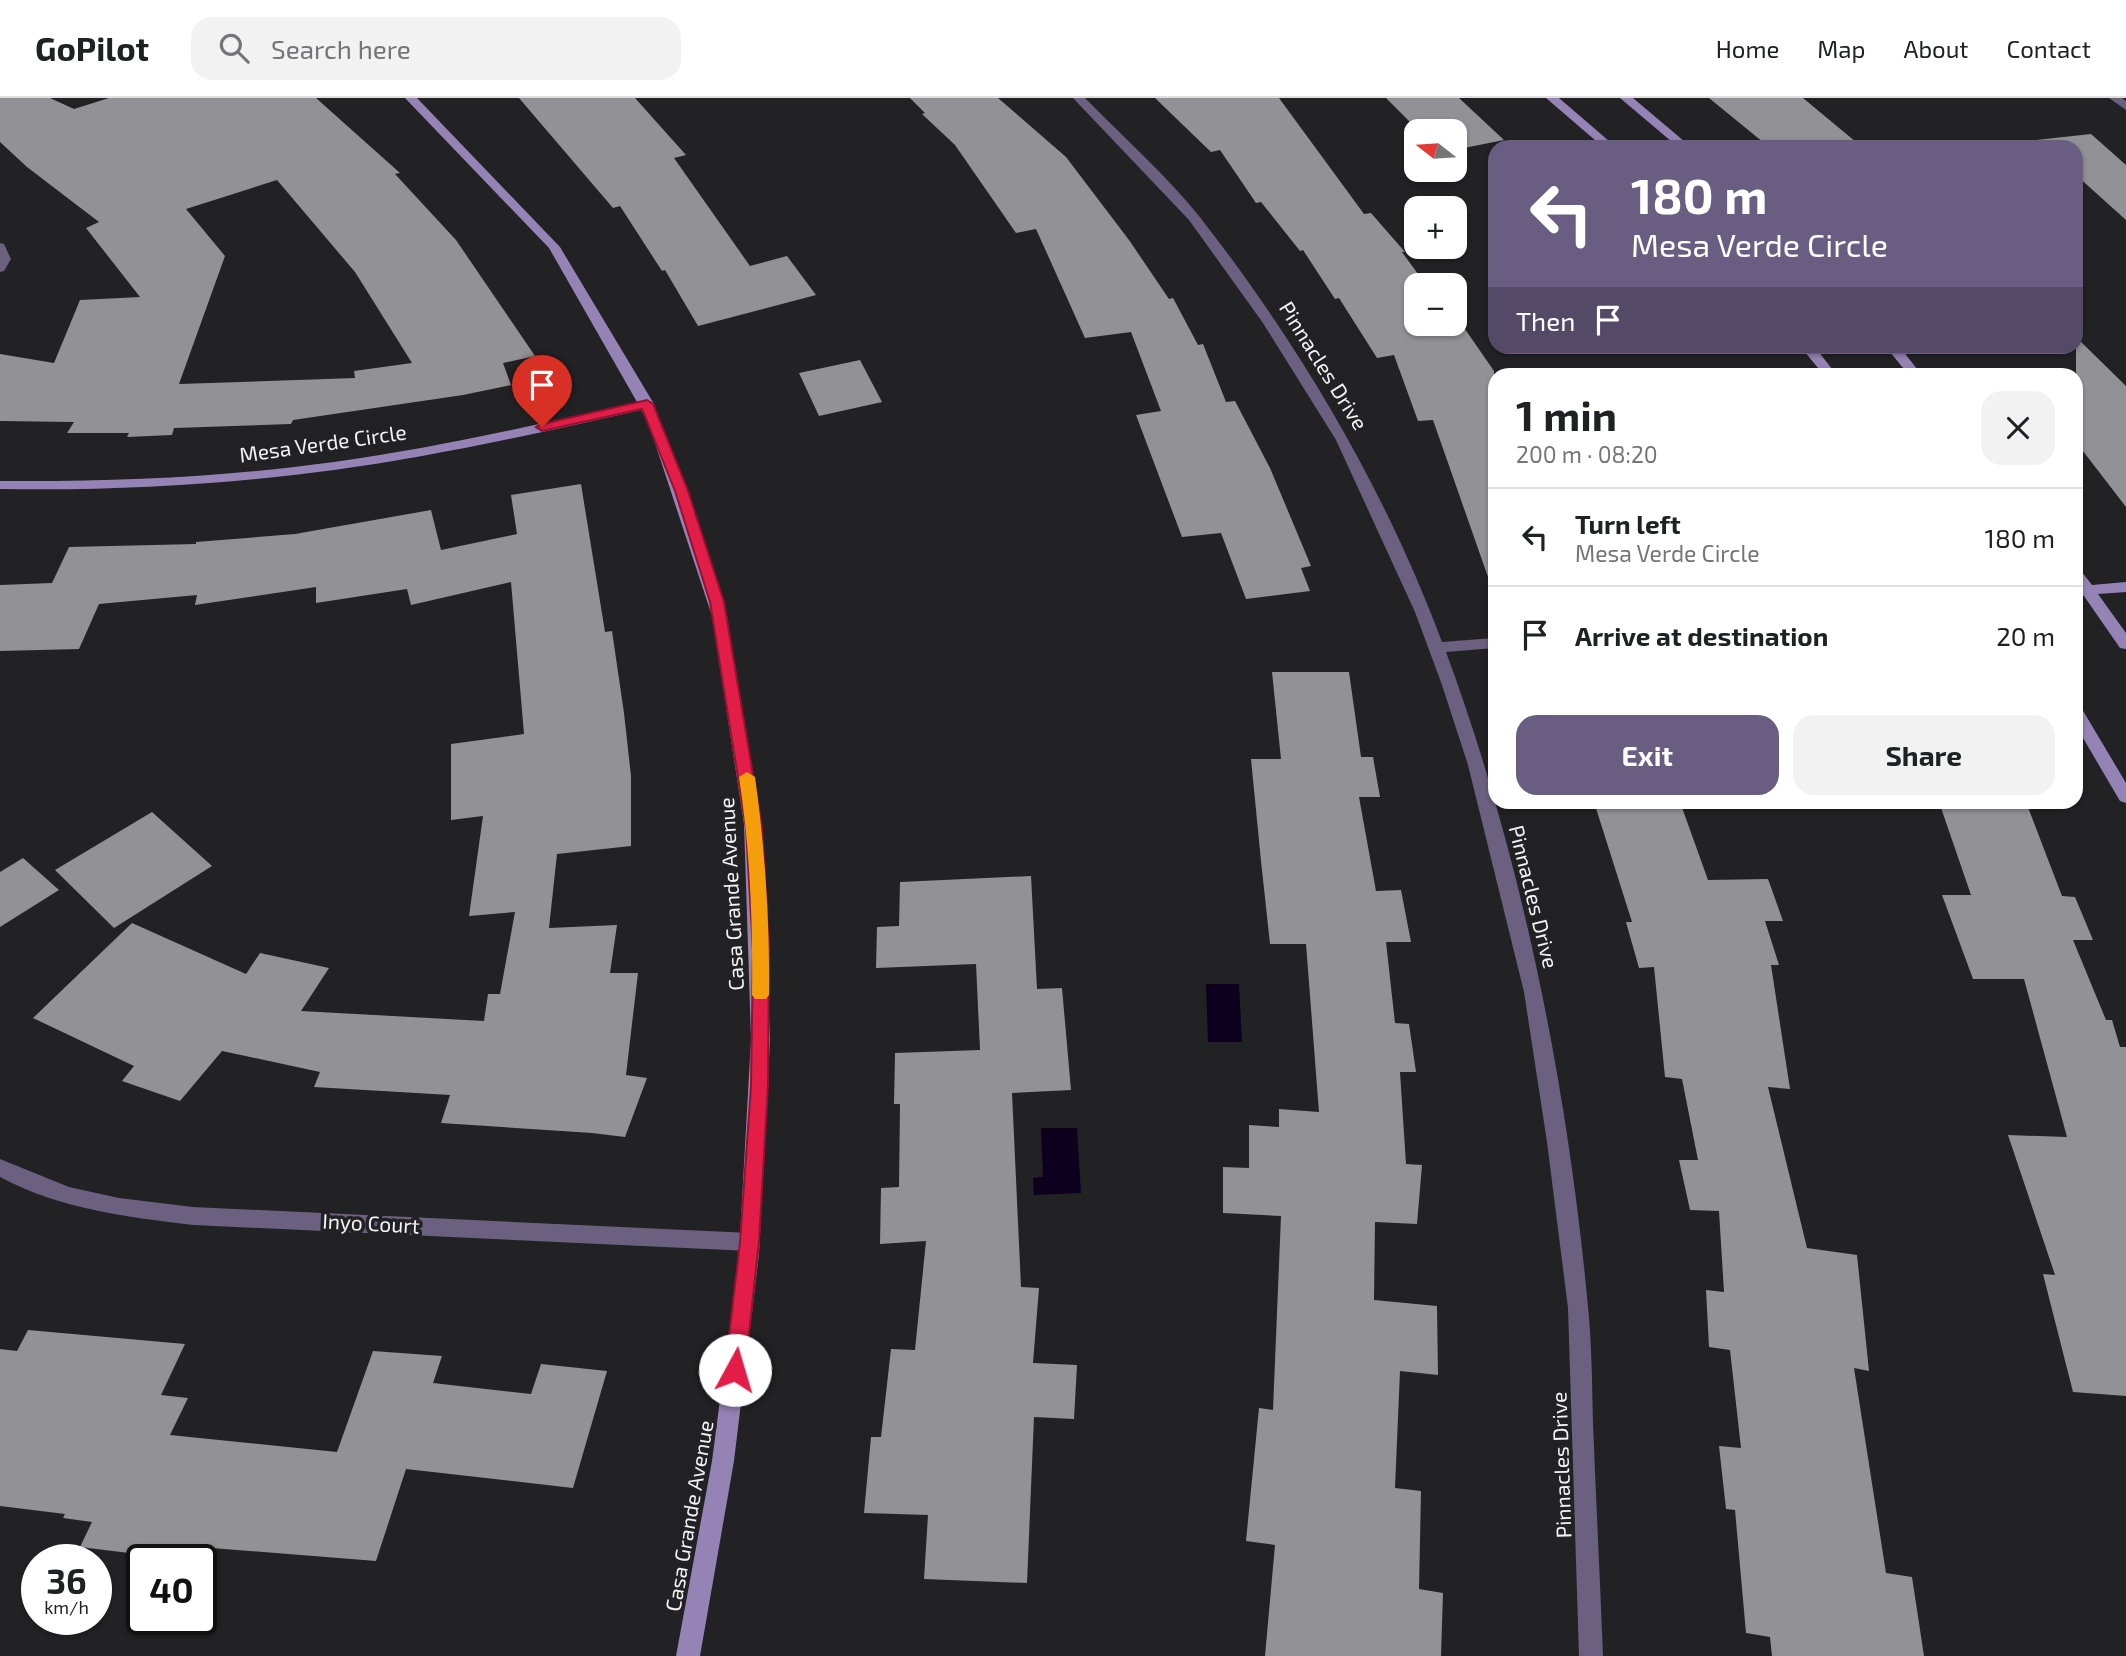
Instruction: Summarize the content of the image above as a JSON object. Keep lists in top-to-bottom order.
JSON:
{
  "streets": {
    "street": [
      "Pinnacles Drive",
      "Mesa Verde Circle",
      "Casa Grande Avenue",
      "Inyo Court"
    ]
  },
  "crossings": [
    ["Mesa Verde Circle", "Casa Grande Avenue"],
    ["Casa Grande Avenue", "Inyo Court"]
  ],
  "north": "left",
  "page": {
    "header": "GoPilot",
    "search": "Search here",
    "nav": [
      "Home",
      "Map",
      "About",
      "Contact"
    ],
    "map_buttons": ["+", "−"],
    "turn": ["180 m", "Mesa Verde Circle"],
    "then": "Then",
    "heading": ["1 min", "200 m · 08:20"],
    "list": [
      {
        "name": "Turn left",
        "note": "Mesa Verde Circle",
        "value": "180 m"
      },
      {
        "name": "Arrive at destination",
        "value": "20 m"
      }
    ],
    "buttons": ["Exit", "Share"],
    "speed": "36 km/h",
    "limit": "40"
  }
}
